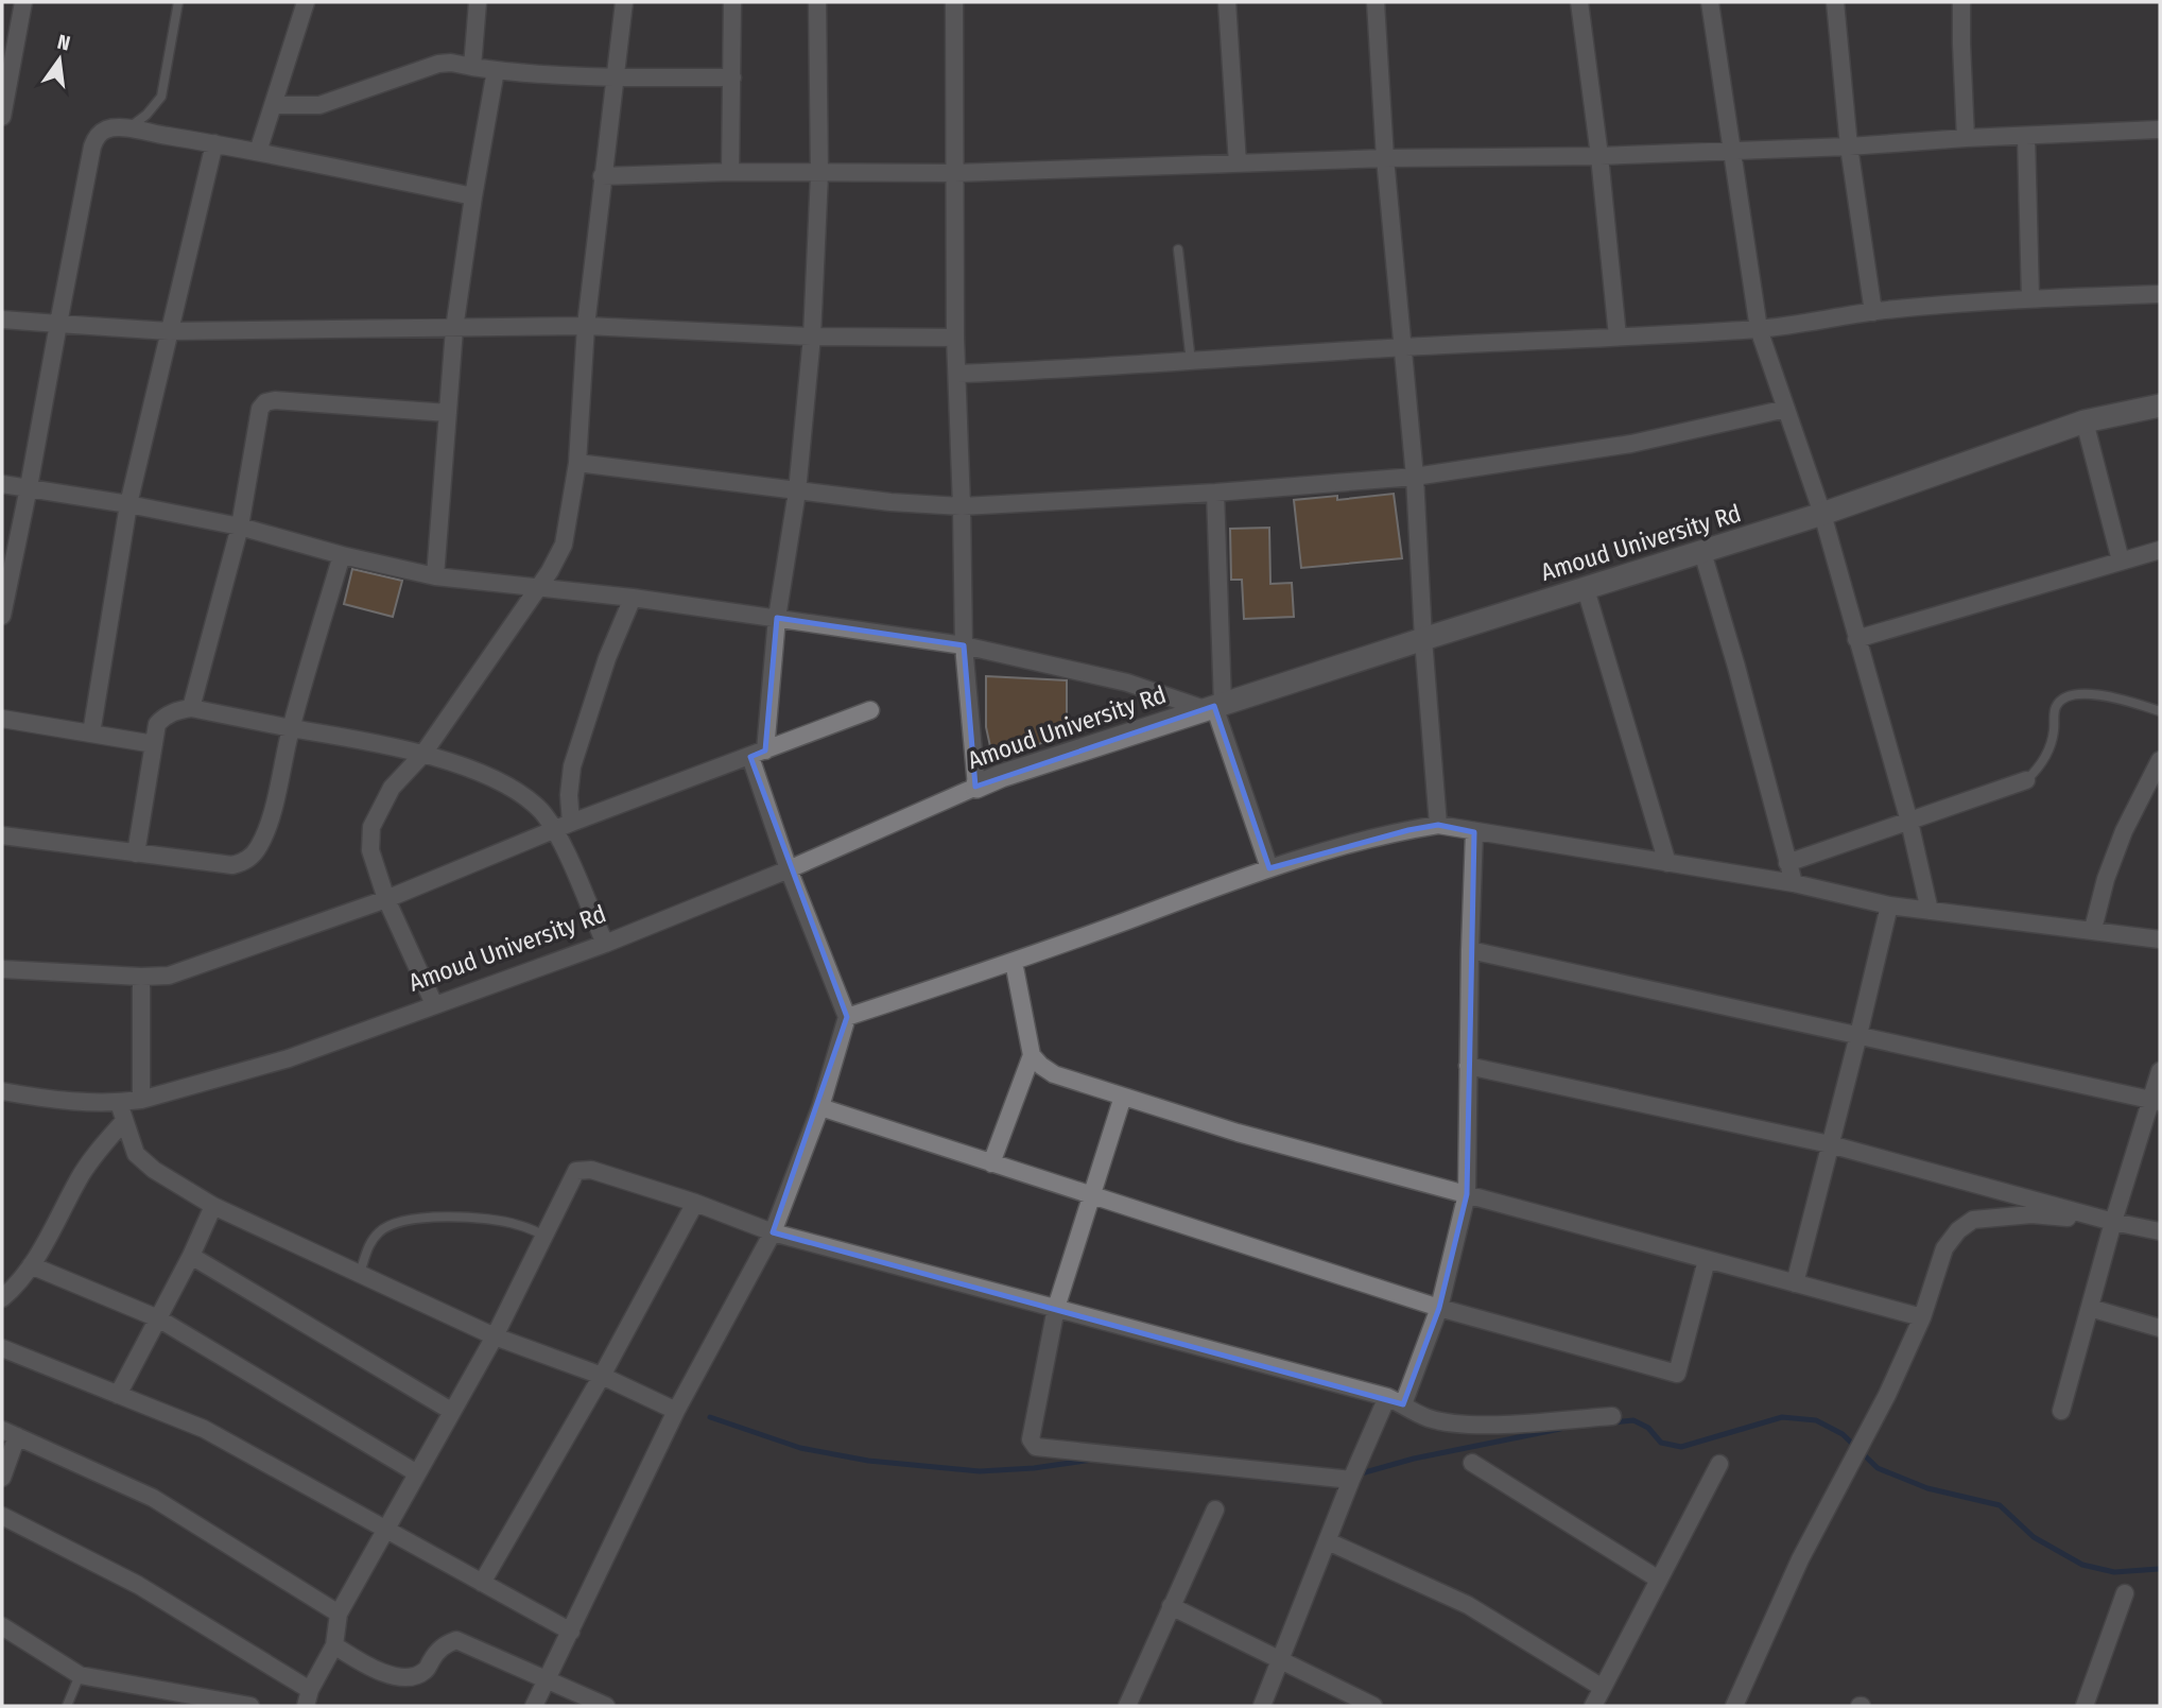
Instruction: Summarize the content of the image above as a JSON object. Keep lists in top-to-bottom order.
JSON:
{
  "streets": {
    "street": ["Amoud University Rd"]
  },
  "north": "top"
}
